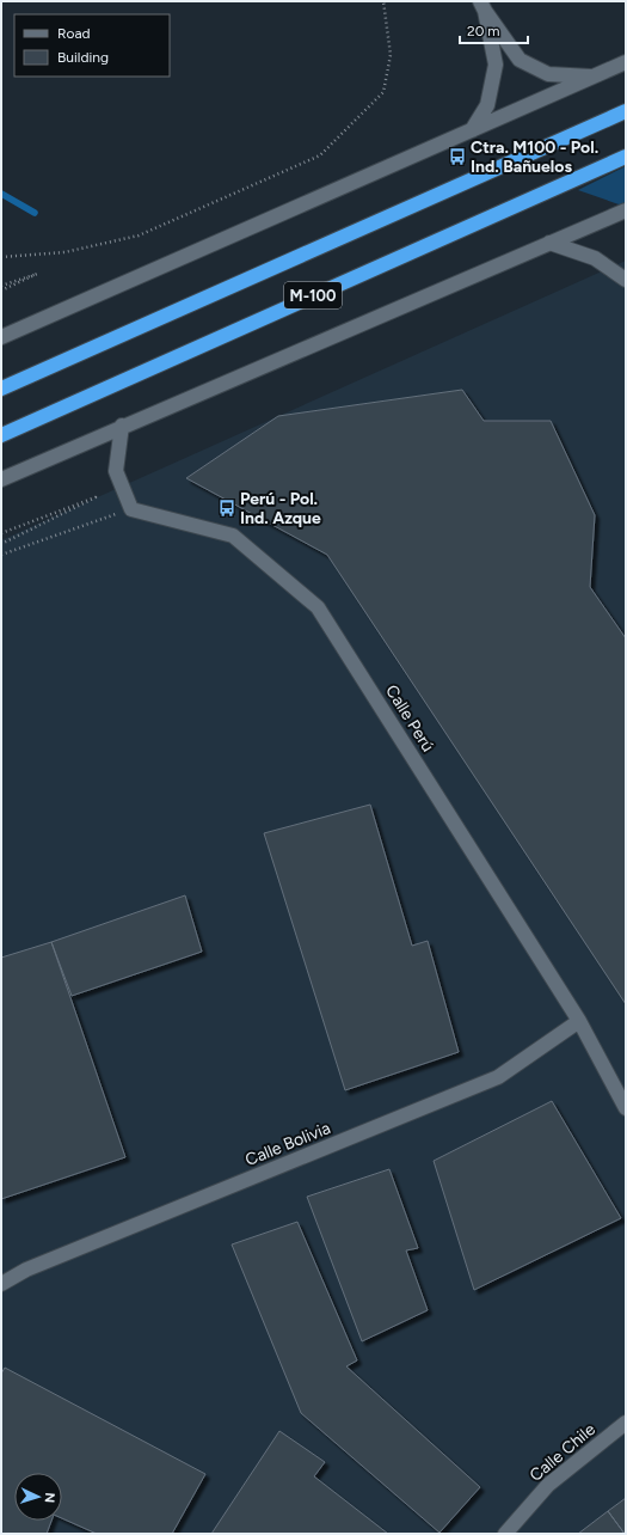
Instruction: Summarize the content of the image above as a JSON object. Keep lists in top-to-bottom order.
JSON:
{
  "streets": {
    "highway": ["M-100"],
    "street": ["Calle Perú", "Calle Bolivia", "Calle Chile"]
  },
  "crossings": [
    ["Calle Perú", "Calle Bolivia"]
  ],
  "places": {
    "bus stop": ["Ctra. M100 - Pol. Ind. Bañuelos", "Perú - Pol. Ind. Azque"]
  },
  "legend": ["Road", "Building"],
  "scale_bar": "20 m",
  "north": "right"
}
